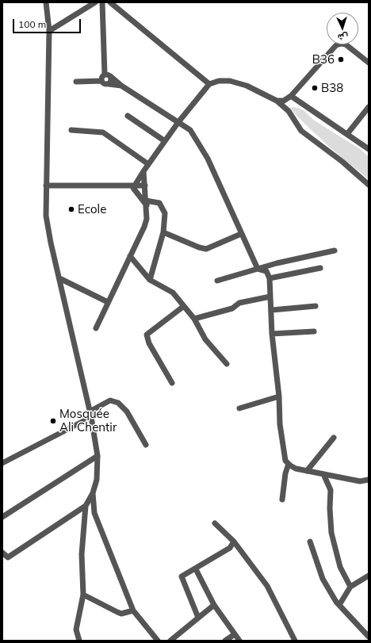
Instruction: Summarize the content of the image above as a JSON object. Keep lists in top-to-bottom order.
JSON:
{
  "places": [
    "B36",
    "B38",
    "Ecole",
    "Mosquée Ali Chentir"
  ],
  "scale_bar": "100 m",
  "north": "bottom"
}
